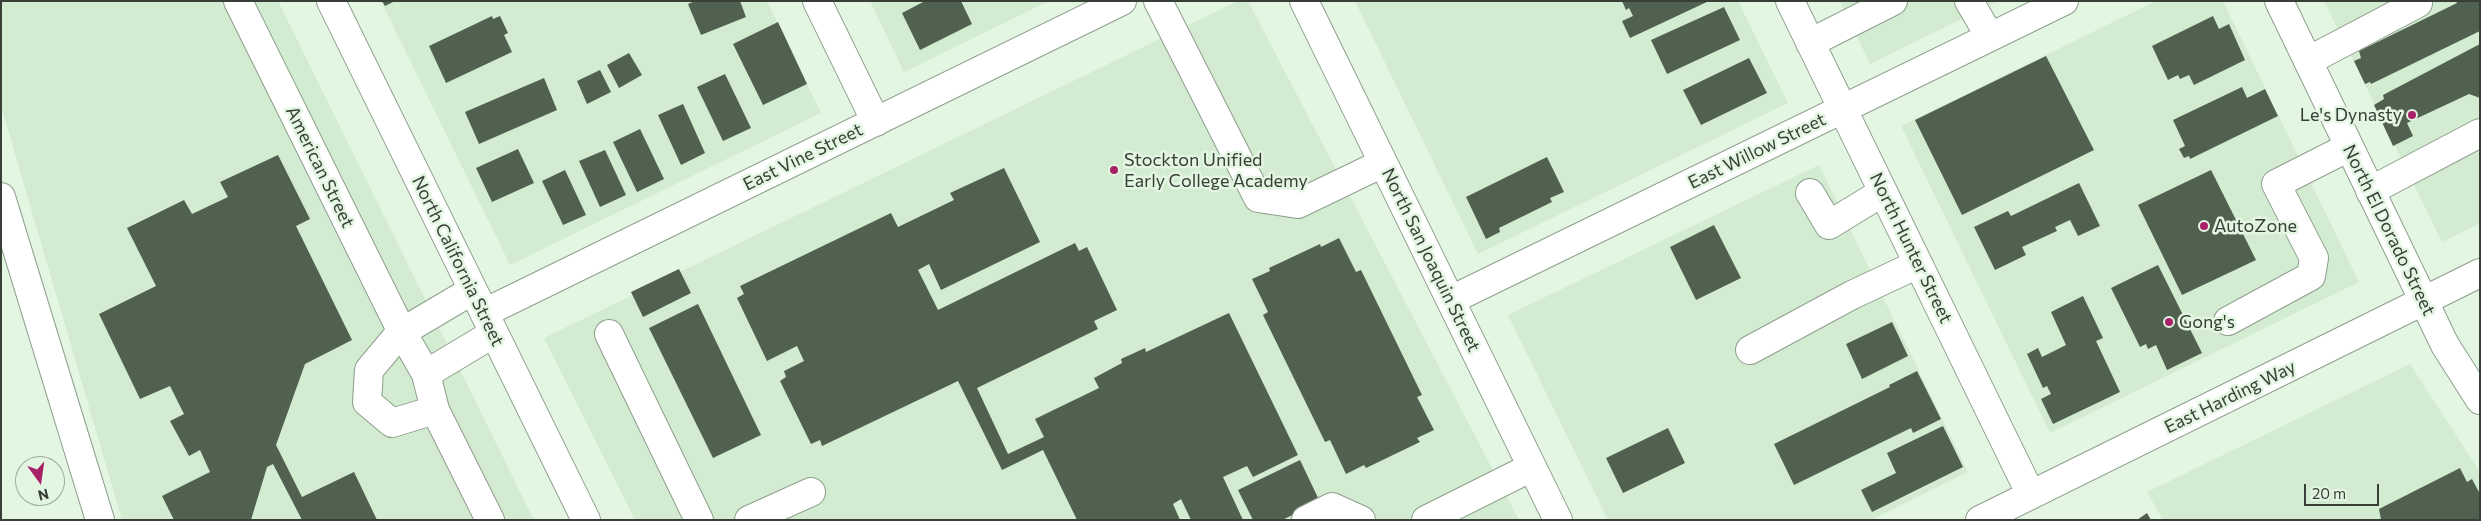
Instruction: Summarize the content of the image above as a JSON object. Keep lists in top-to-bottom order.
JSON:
{
  "streets": {
    "street": [
      "East Willow Street",
      "East Vine Street",
      "American Street",
      "North El Dorado Street",
      "North Hunter Street",
      "North San Joaquin Street",
      "North California Street",
      "East Harding Way"
    ]
  },
  "crossings": [
    ["East Willow Street", "North Hunter Street"],
    ["East Willow Street", "North San Joaquin Street"],
    ["East Vine Street", "North California Street"],
    ["North El Dorado Street", "East Harding Way"],
    ["North Hunter Street", "East Harding Way"]
  ],
  "places": [
    "Le's Dynasty",
    "Stockton Unified Early College Academy",
    "AutoZone",
    "Gong's"
  ],
  "scale_bar": "20 m",
  "north": "bottom"
}
